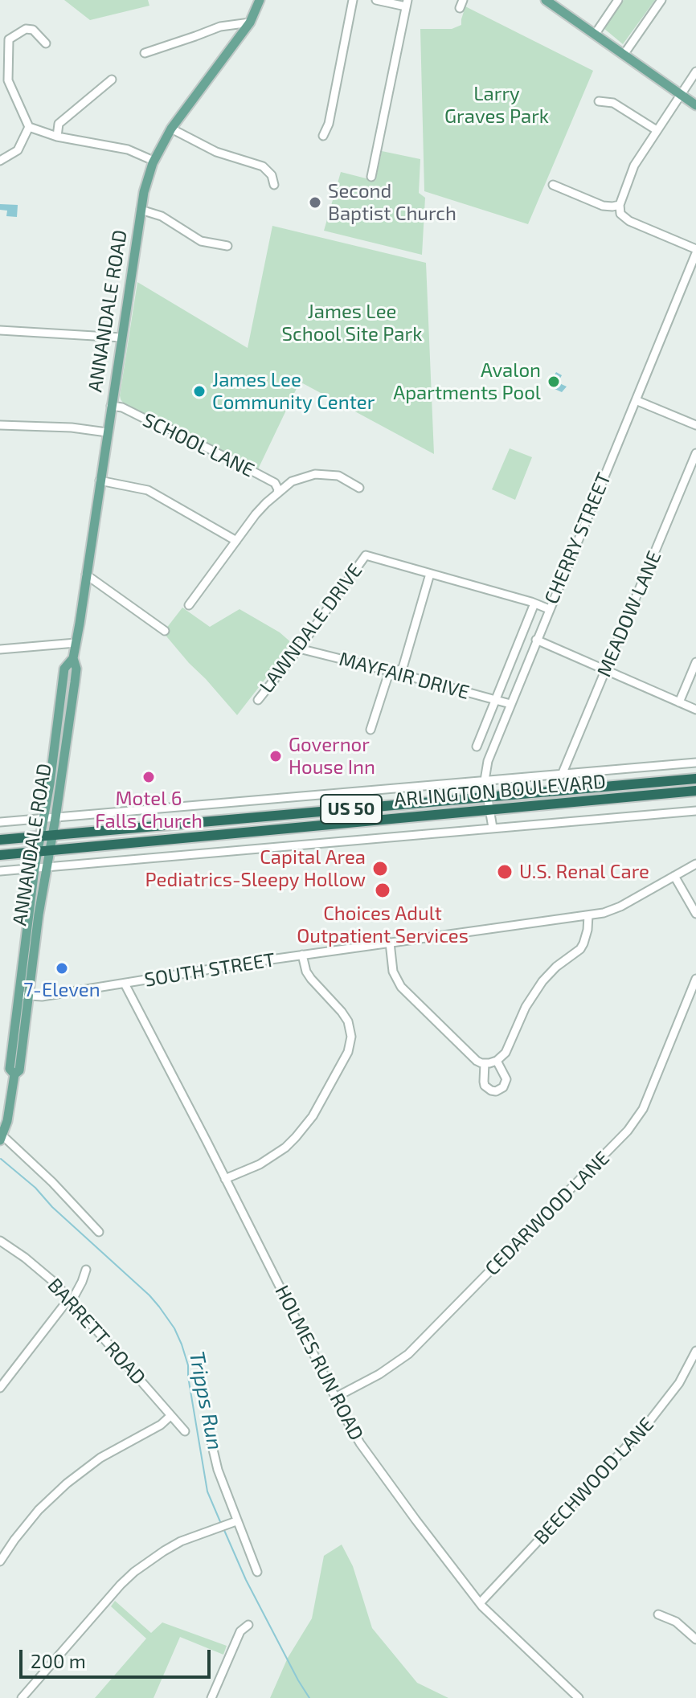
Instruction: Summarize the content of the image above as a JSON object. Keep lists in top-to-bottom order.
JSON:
{
  "streets": {
    "highway": ["ARLINGTON BOULEVARD", "US 50"],
    "main road": ["ANNANDALE ROAD"],
    "street": [
      "SCHOOL LANE",
      "CHERRY STREET",
      "MEADOW LANE",
      "LAWNDALE DRIVE",
      "MAYFAIR DRIVE",
      "SOUTH STREET",
      "CEDARWOOD LANE",
      "BARRETT ROAD",
      "HOLMES RUN ROAD",
      "BEECHWOOD LANE"
    ]
  },
  "crossings": [
    ["ANNANDALE ROAD", "SCHOOL LANE"],
    ["ANNANDALE ROAD", "ARLINGTON BOULEVARD"],
    ["ANNANDALE ROAD", "SOUTH STREET"],
    ["CHERRY STREET", "LAWNDALE DRIVE"],
    ["CHERRY STREET", "MAYFAIR DRIVE"],
    ["CHERRY STREET", "ARLINGTON BOULEVARD"],
    ["LAWNDALE DRIVE", "MAYFAIR DRIVE"],
    ["SOUTH STREET", "HOLMES RUN ROAD"],
    ["CEDARWOOD LANE", "HOLMES RUN ROAD"],
    ["HOLMES RUN ROAD", "BEECHWOOD LANE"]
  ],
  "water": ["Tripps Run"],
  "parks": ["Larry Graves Park", "James Lee School Site Park"],
  "places": [
    "Second Baptist Church",
    "Avalon Apartments Pool",
    "James Lee Community Center",
    "Governor House Inn",
    "Motel 6 Falls Church",
    "Capital Area Pediatrics-Sleepy Hollow",
    "U.S. Renal Care",
    "Choices Adult Outpatient Services",
    "7-Eleven"
  ],
  "scale_bar": "200 m"
}
